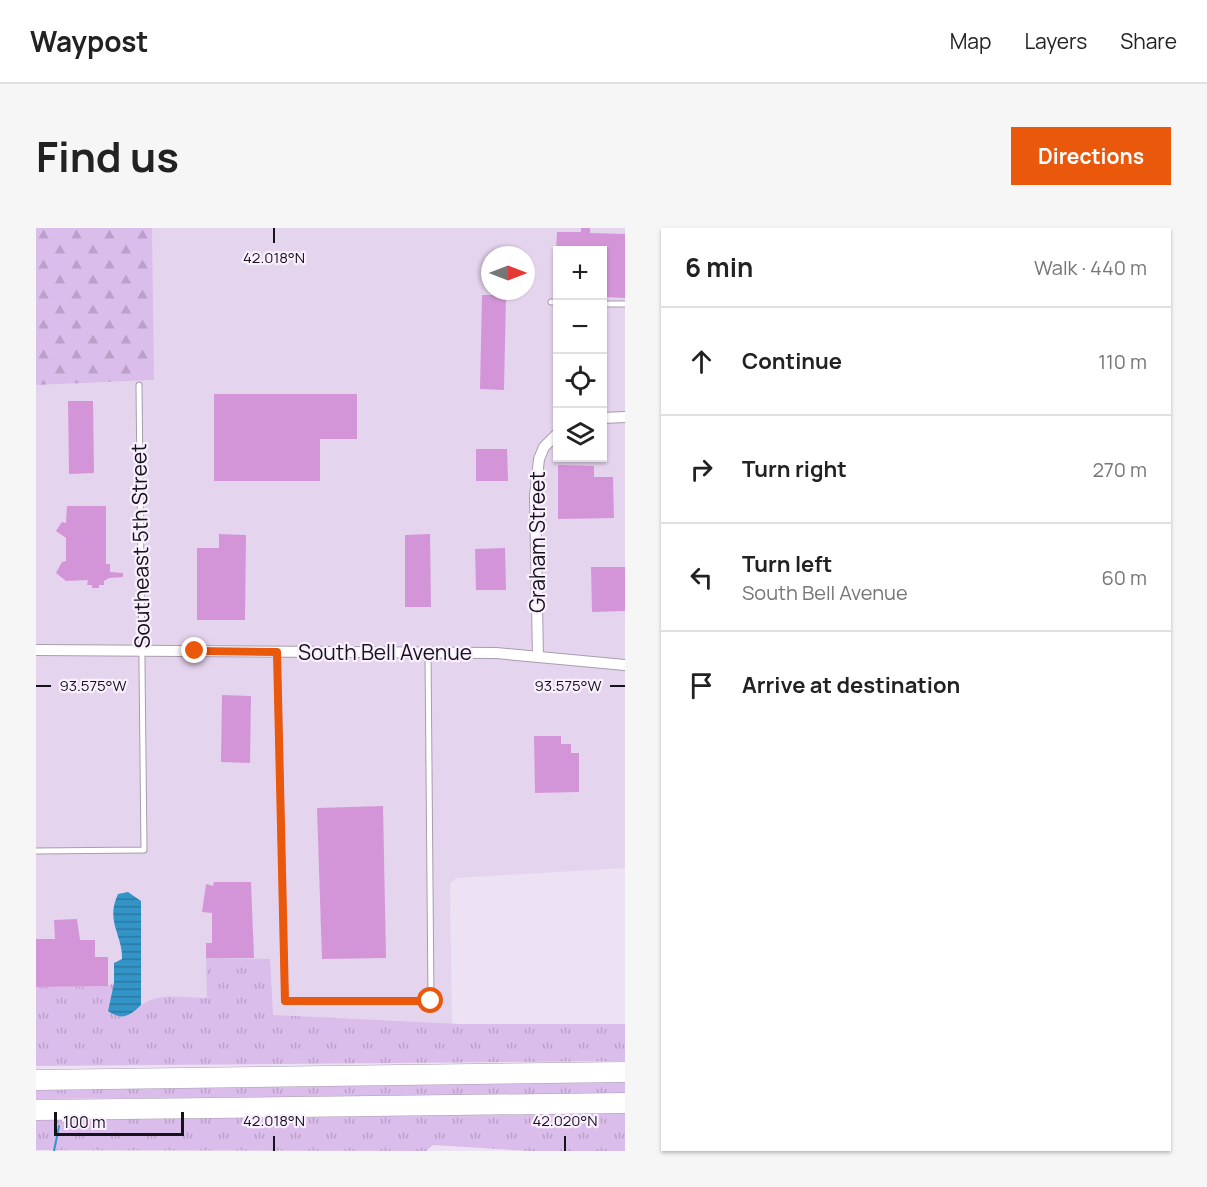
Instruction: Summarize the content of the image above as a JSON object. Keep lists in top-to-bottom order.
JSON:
{
  "streets": {
    "street": ["Graham Street", "South Bell Avenue"],
    "lane": ["Southeast 5th Street"]
  },
  "crossings": [
    ["Graham Street", "South Bell Avenue"],
    ["Southeast 5th Street", "South Bell Avenue"]
  ],
  "scale_bar": "100 m",
  "north": "right",
  "page": {
    "header": "Waypost",
    "nav": ["Map", "Layers", "Share"],
    "title": "Find us",
    "buttons": "Directions",
    "heading": ["6 min", "Walk · 440 m"],
    "map_buttons": ["+", "−"],
    "list": [
      ["Continue", "110 m"],
      ["Turn right", "270 m"],
      ["Turn left", "South Bell Avenue", "60 m"],
      "Arrive at destination"
    ],
    "scale": "100 m"
  },
  "coordinates": ["42.018°N", "93.575°W", "42.020°N"]
}
